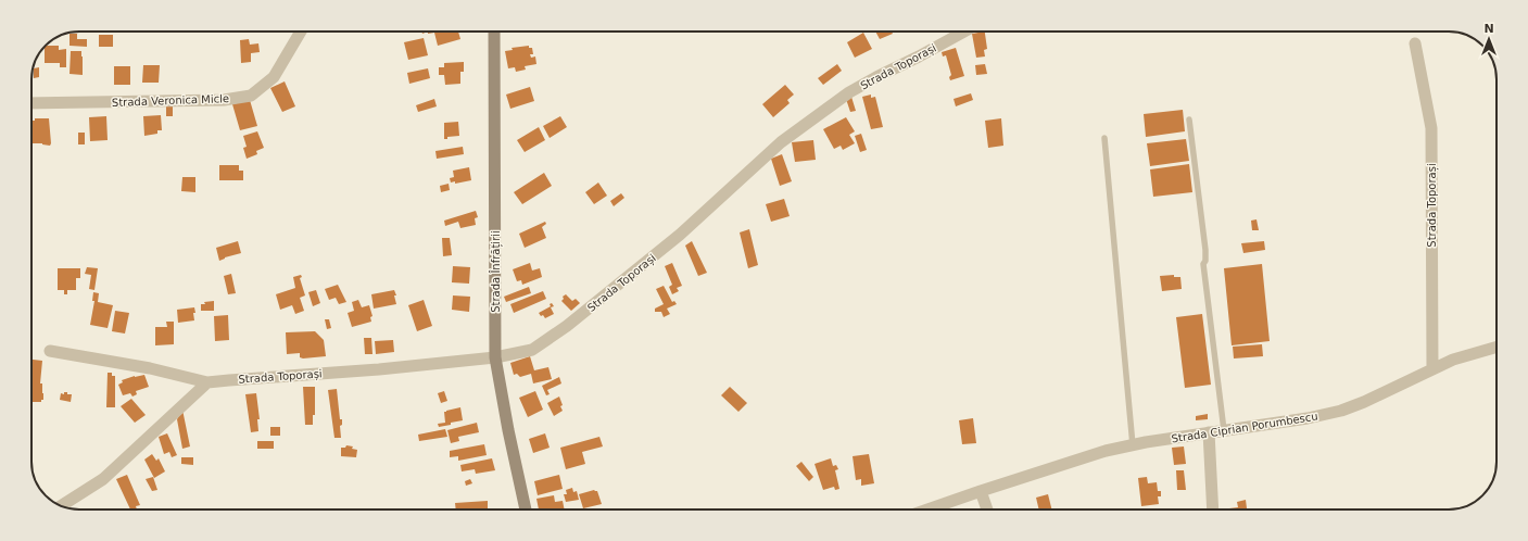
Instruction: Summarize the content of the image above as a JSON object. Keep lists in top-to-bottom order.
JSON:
{
  "streets": {
    "main road": ["Strada Înfrățirii"],
    "street": ["Strada Toporași", "Strada Veronica Micle", "Strada Ciprian Porumbescu"]
  },
  "crossings": [
    ["Strada Toporași", "Strada Înfrățirii"],
    ["Strada Toporași", "Strada Ciprian Porumbescu"]
  ],
  "north": "top"
}
